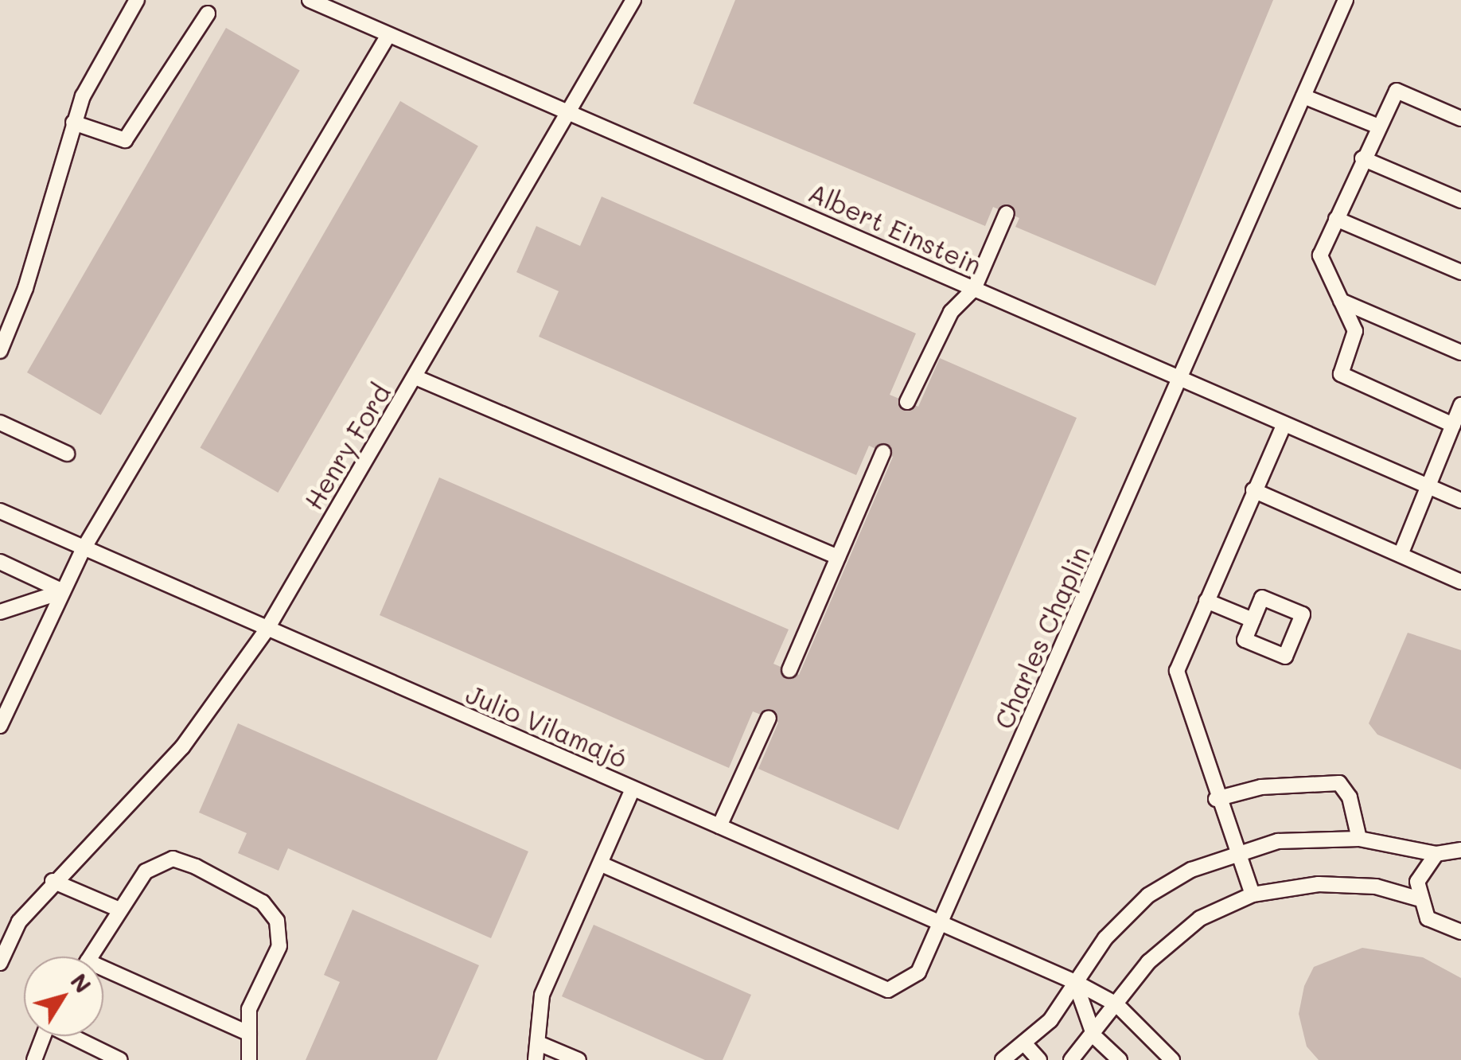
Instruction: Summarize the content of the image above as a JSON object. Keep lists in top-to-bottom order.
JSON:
{
  "streets": {
    "lane": [
      "Albert Einstein",
      "Henry Ford",
      "Charles Chaplin",
      "Julio Vilamajó"
    ]
  },
  "crossings": [
    ["Albert Einstein", "Henry Ford"],
    ["Albert Einstein", "Charles Chaplin"],
    ["Henry Ford", "Julio Vilamajó"],
    ["Charles Chaplin", "Julio Vilamajó"]
  ],
  "north": "top right"
}
